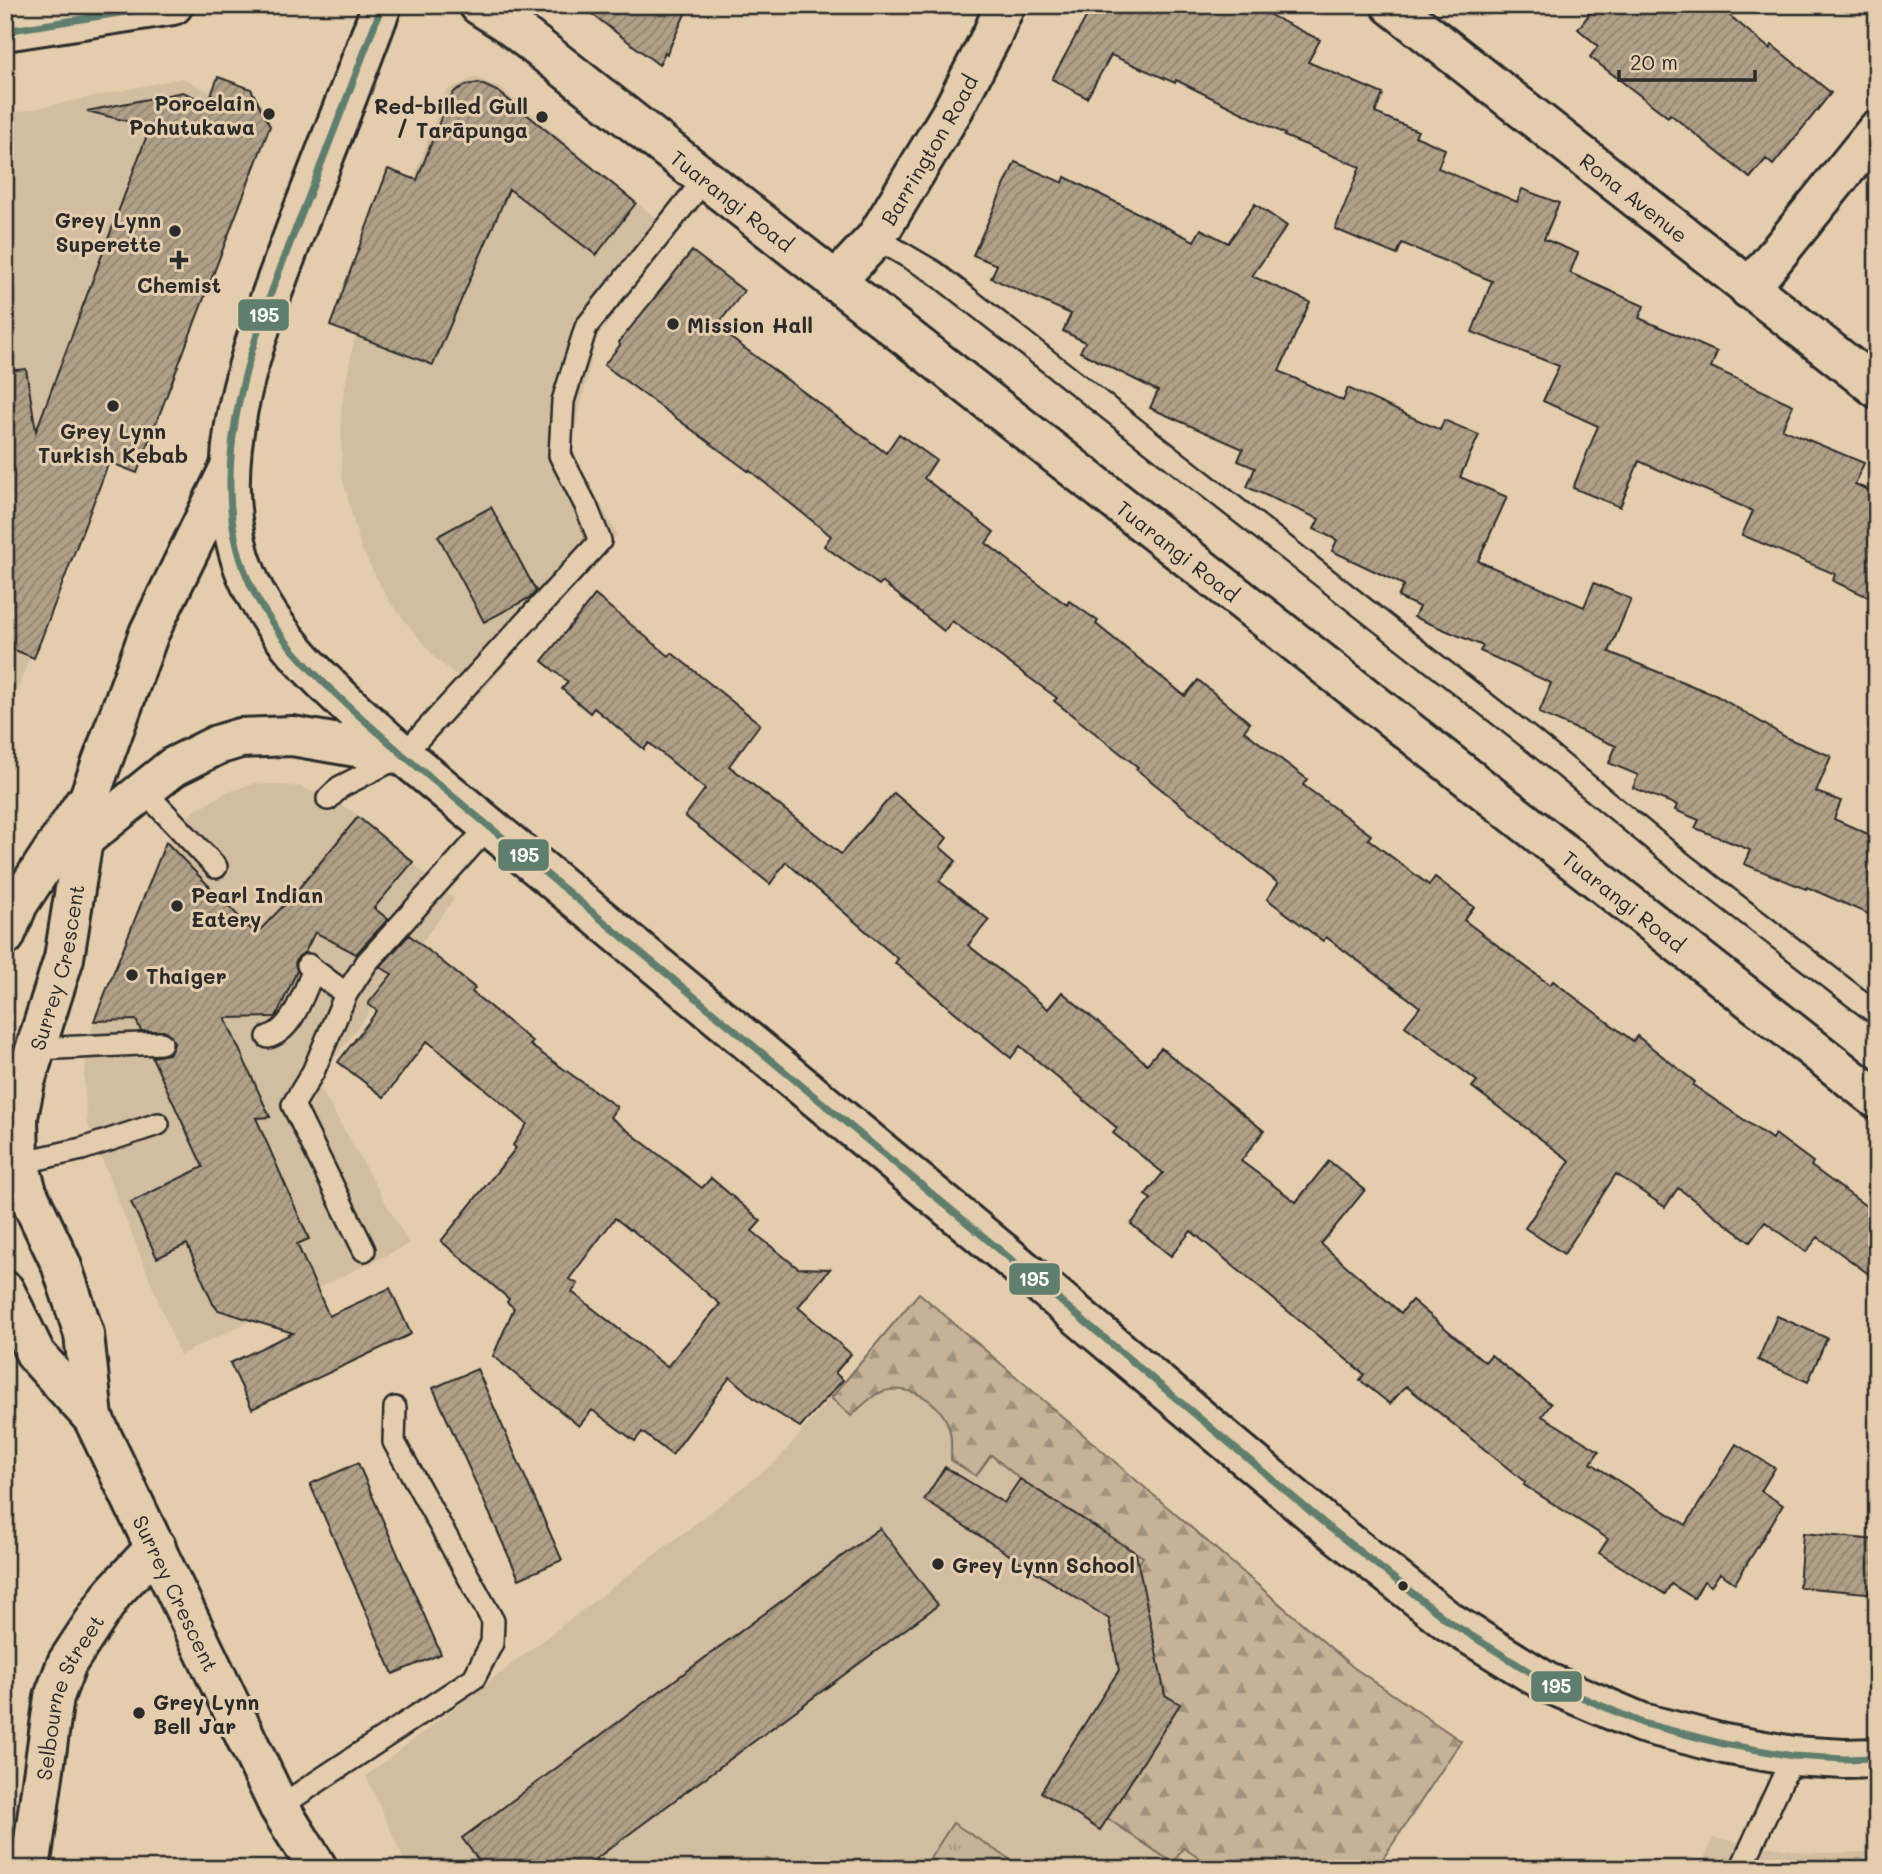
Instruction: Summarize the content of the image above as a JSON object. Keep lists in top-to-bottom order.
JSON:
{
  "streets": {
    "main road": [
      "Barrington Road",
      "Rona Avenue",
      "Tuarangi Road",
      "Surrey Crescent",
      "Selbourne Street"
    ]
  },
  "crossings": [
    ["Barrington Road", "Tuarangi Road"],
    ["Surrey Crescent", "Selbourne Street"]
  ],
  "places": {
    "other": [
      "Porcelain Pohutukawa",
      "Red-billed Gull / Tarāpunga",
      "Grey Lynn Superette",
      "Mission Hall",
      "Grey Lynn Turkish Kebab",
      "Pearl Indian Eatery",
      "Thaiger",
      "Grey Lynn School",
      "Grey Lynn Bell Jar"
    ],
    "health": ["Chemist"]
  },
  "lines": ["transit line 195"],
  "scale_bar": "20 m"
}
